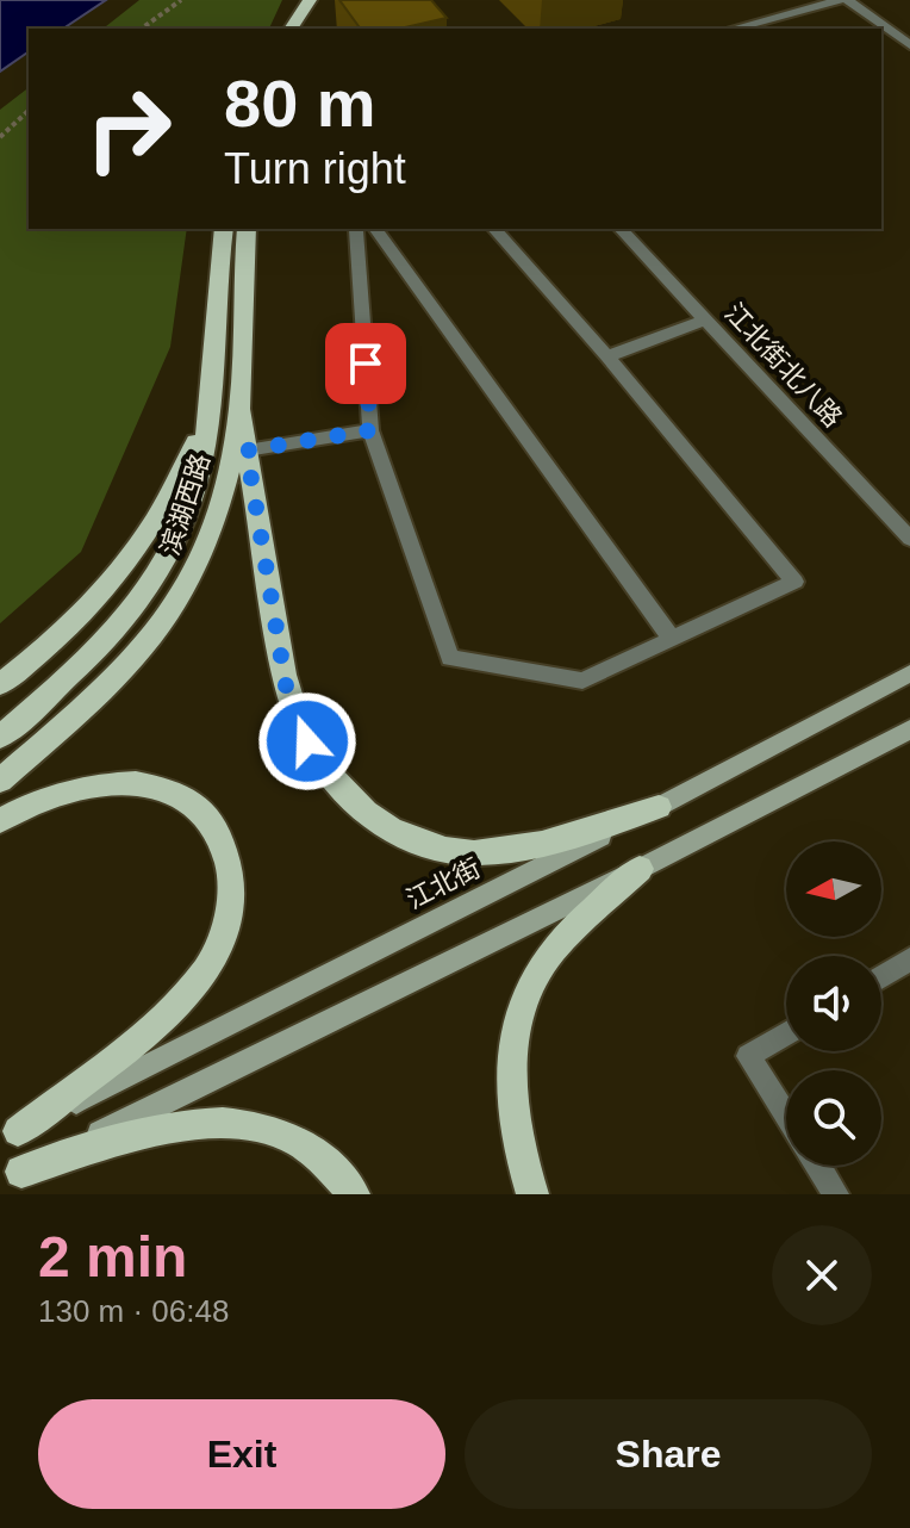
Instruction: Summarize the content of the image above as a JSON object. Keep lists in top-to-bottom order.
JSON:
{
  "streets": {
    "main road": ["滨湖西路", "江北街"],
    "street": ["江北街北八路"]
  },
  "north": "left",
  "page": {
    "turn": ["80 m", "Turn right"],
    "heading": ["2 min", "130 m · 06:48"],
    "buttons": ["Exit", "Share"]
  }
}
